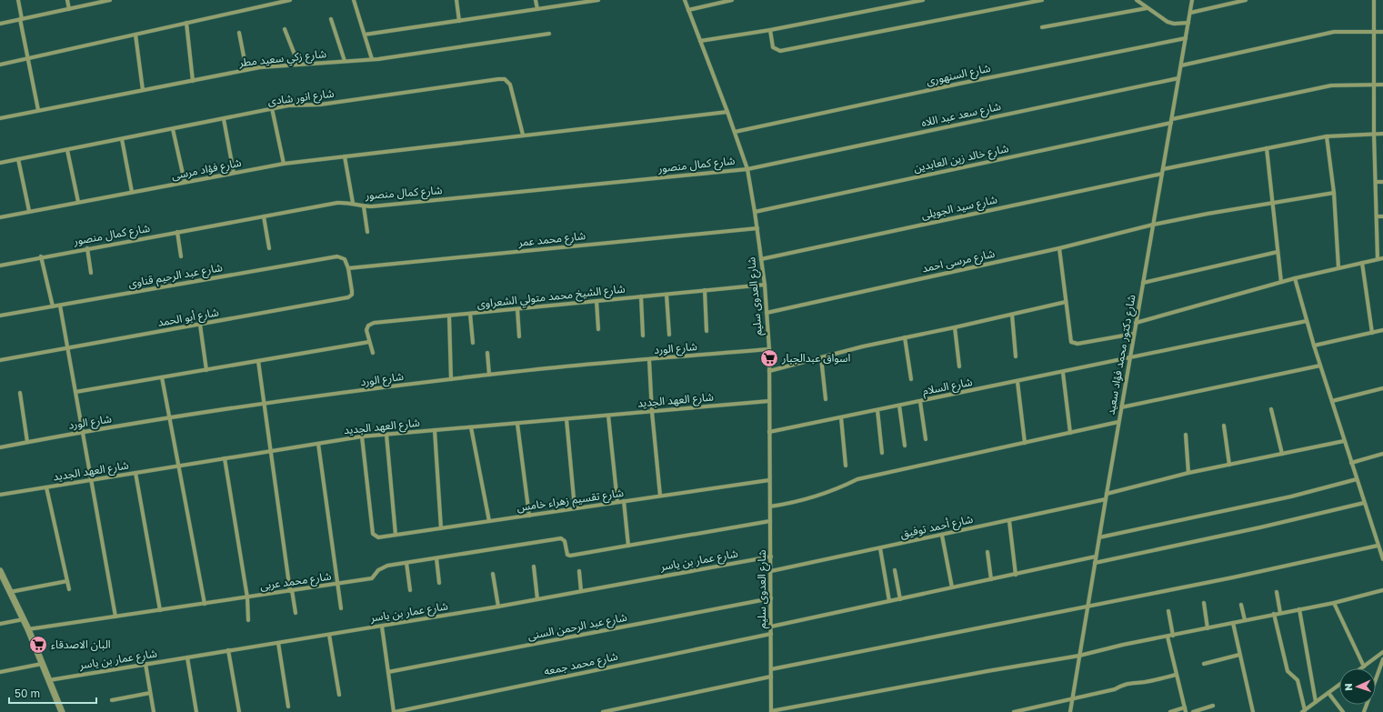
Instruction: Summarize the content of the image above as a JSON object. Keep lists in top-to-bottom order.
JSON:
{
  "streets": {
    "street": [
      "شارع زكي سعيد مطر",
      "شارع السنهورى",
      "شارع انور شادى",
      "شارع سعد عبد اللاه",
      "شارع خالد زين العابدين",
      "شارع كمال منصور",
      "شارع فؤاد مرسى",
      "شارع سيد الجويلى",
      "شارع محمد عمر",
      "شارع مرسى احمد",
      "شارع عبد الرحيم قناوى",
      "شارع الشيخ محمد متولي الشعراوى",
      "شارع العدوى سليم",
      "شارع أبو الحمد",
      "شارع الورد",
      "شارع دكتور محمد فؤاد سعيد",
      "شارع السلام",
      "شارع العهد الجديد",
      "شارع تقسيم زهراء خامس",
      "شارع أحمد توفيق",
      "شارع عمار بن ياسر",
      "شارع محمد عربى",
      "شارع عبد الرحمن السنى",
      "شارع محمد جمعه"
    ]
  },
  "crossings": [
    ["شارع السنهورى", "شارع العدوى سليم"],
    ["شارع السنهورى", "شارع دكتور محمد فؤاد سعيد"],
    ["شارع انور شادى", "شارع فؤاد مرسى"],
    ["شارع سعد عبد اللاه", "شارع كمال منصور"],
    ["شارع سعد عبد اللاه", "شارع العدوى سليم"],
    ["شارع سعد عبد اللاه", "شارع دكتور محمد فؤاد سعيد"],
    ["شارع خالد زين العابدين", "شارع العدوى سليم"],
    ["شارع خالد زين العابدين", "شارع دكتور محمد فؤاد سعيد"],
    ["شارع كمال منصور", "شارع العدوى سليم"],
    ["شارع فؤاد مرسى", "شارع العدوى سليم"],
    ["شارع سيد الجويلى", "شارع العدوى سليم"],
    ["شارع سيد الجويلى", "شارع دكتور محمد فؤاد سعيد"],
    ["شارع محمد عمر", "شارع عبد الرحيم قناوى"],
    ["شارع محمد عمر", "شارع العدوى سليم"],
    ["شارع محمد عمر", "شارع أبو الحمد"],
    ["شارع مرسى احمد", "شارع العدوى سليم"],
    ["شارع مرسى احمد", "شارع دكتور محمد فؤاد سعيد"],
    ["شارع عبد الرحيم قناوى", "شارع أبو الحمد"],
    ["شارع الشيخ محمد متولي الشعراوى", "شارع العدوى سليم"],
    ["شارع العدوى سليم", "شارع الورد"],
    ["شارع العدوى سليم", "شارع السلام"],
    ["شارع العدوى سليم", "شارع العهد الجديد"],
    ["شارع العدوى سليم", "شارع تقسيم زهراء خامس"],
    ["شارع العدوى سليم", "شارع أحمد توفيق"],
    ["شارع العدوى سليم", "شارع عمار بن ياسر"],
    ["شارع العدوى سليم", "شارع عبد الرحمن السنى"],
    ["شارع العدوى سليم", "شارع محمد جمعه"],
    ["شارع دكتور محمد فؤاد سعيد", "شارع السلام"],
    ["شارع دكتور محمد فؤاد سعيد", "شارع أحمد توفيق"],
    ["شارع العهد الجديد", "شارع تقسيم زهراء خامس"]
  ],
  "places": {
    "supermarket": ["اسواق عبدالجبار", "البان الاصدقاء"]
  },
  "scale_bar": "50 m",
  "north": "left"
}
